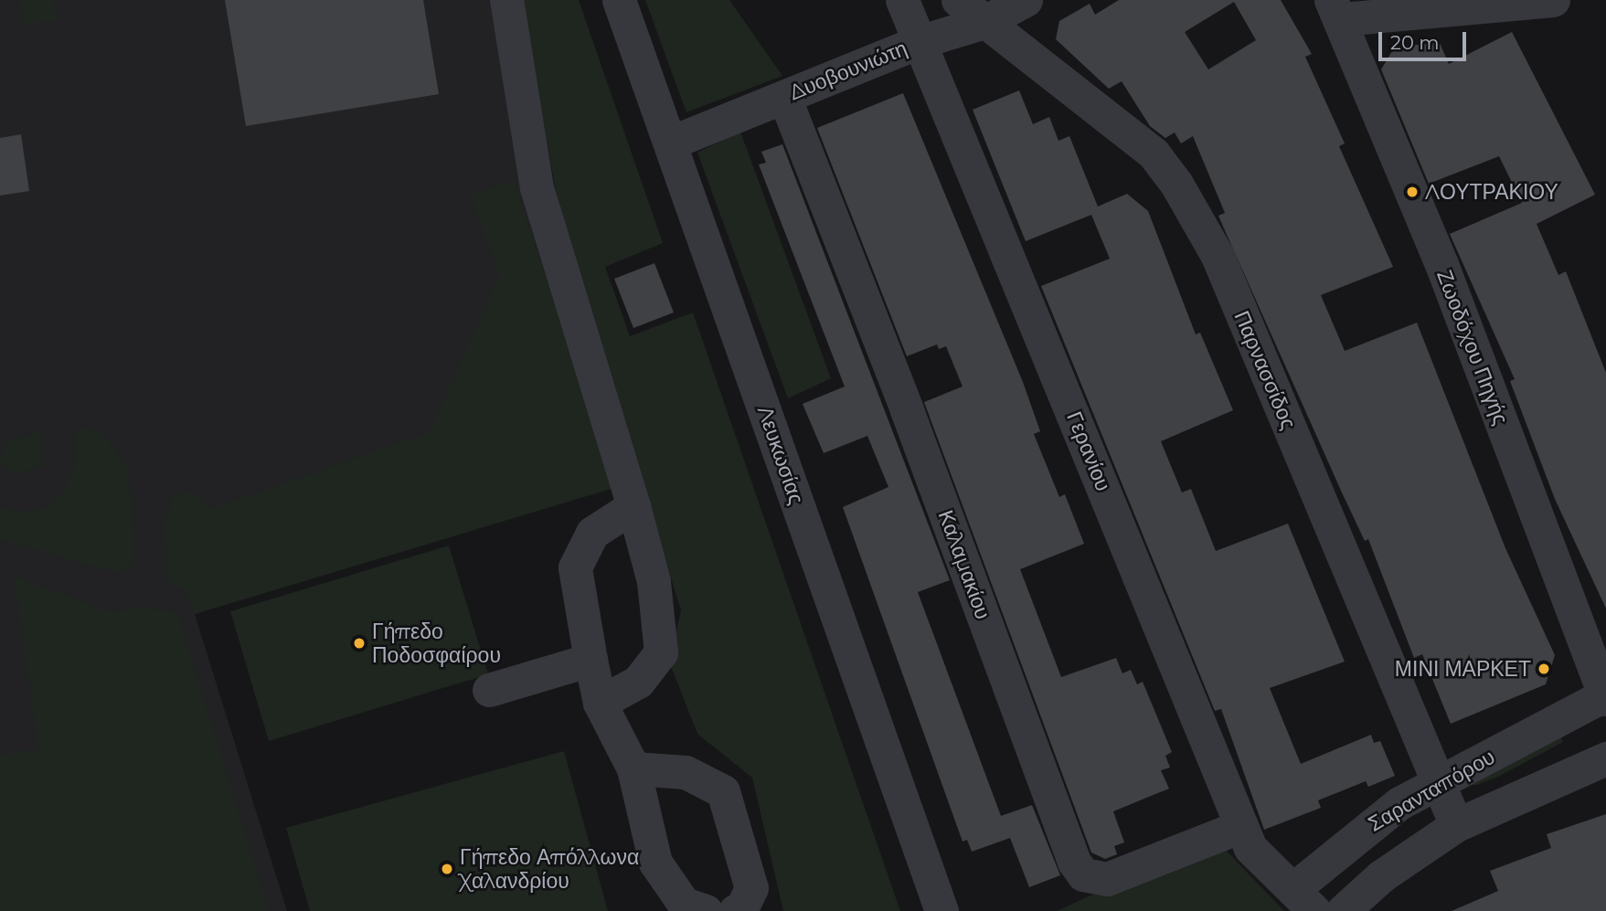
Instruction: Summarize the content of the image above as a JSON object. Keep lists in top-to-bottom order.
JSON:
{
  "streets": {
    "street": [
      "Δυοβουνιώτη",
      "Ζωοδόχου Πηγής",
      "Παρνασσίδος",
      "Γερανίου",
      "Λευκωσίας",
      "Καλαμακίου",
      "Σαρανταπόρου"
    ]
  },
  "crossings": [
    ["Δυοβουνιώτη", "Παρνασσίδος"],
    ["Δυοβουνιώτη", "Γερανίου"],
    ["Δυοβουνιώτη", "Λευκωσίας"],
    ["Δυοβουνιώτη", "Καλαμακίου"],
    ["Ζωοδόχου Πηγής", "Σαρανταπόρου"],
    ["Παρνασσίδος", "Σαρανταπόρου"],
    ["Γερανίου", "Καλαμακίου"],
    ["Γερανίου", "Σαρανταπόρου"]
  ],
  "places": [
    "ΛΟΥΤΡΑΚΙΟΥ",
    "Γήπεδο Ποδοσφαίρου",
    "ΜΙΝΙ ΜΑΡΚΕΤ",
    "Γήπεδο Απόλλωνα Χαλανδρίου"
  ],
  "scale_bar": "20 m"
}
